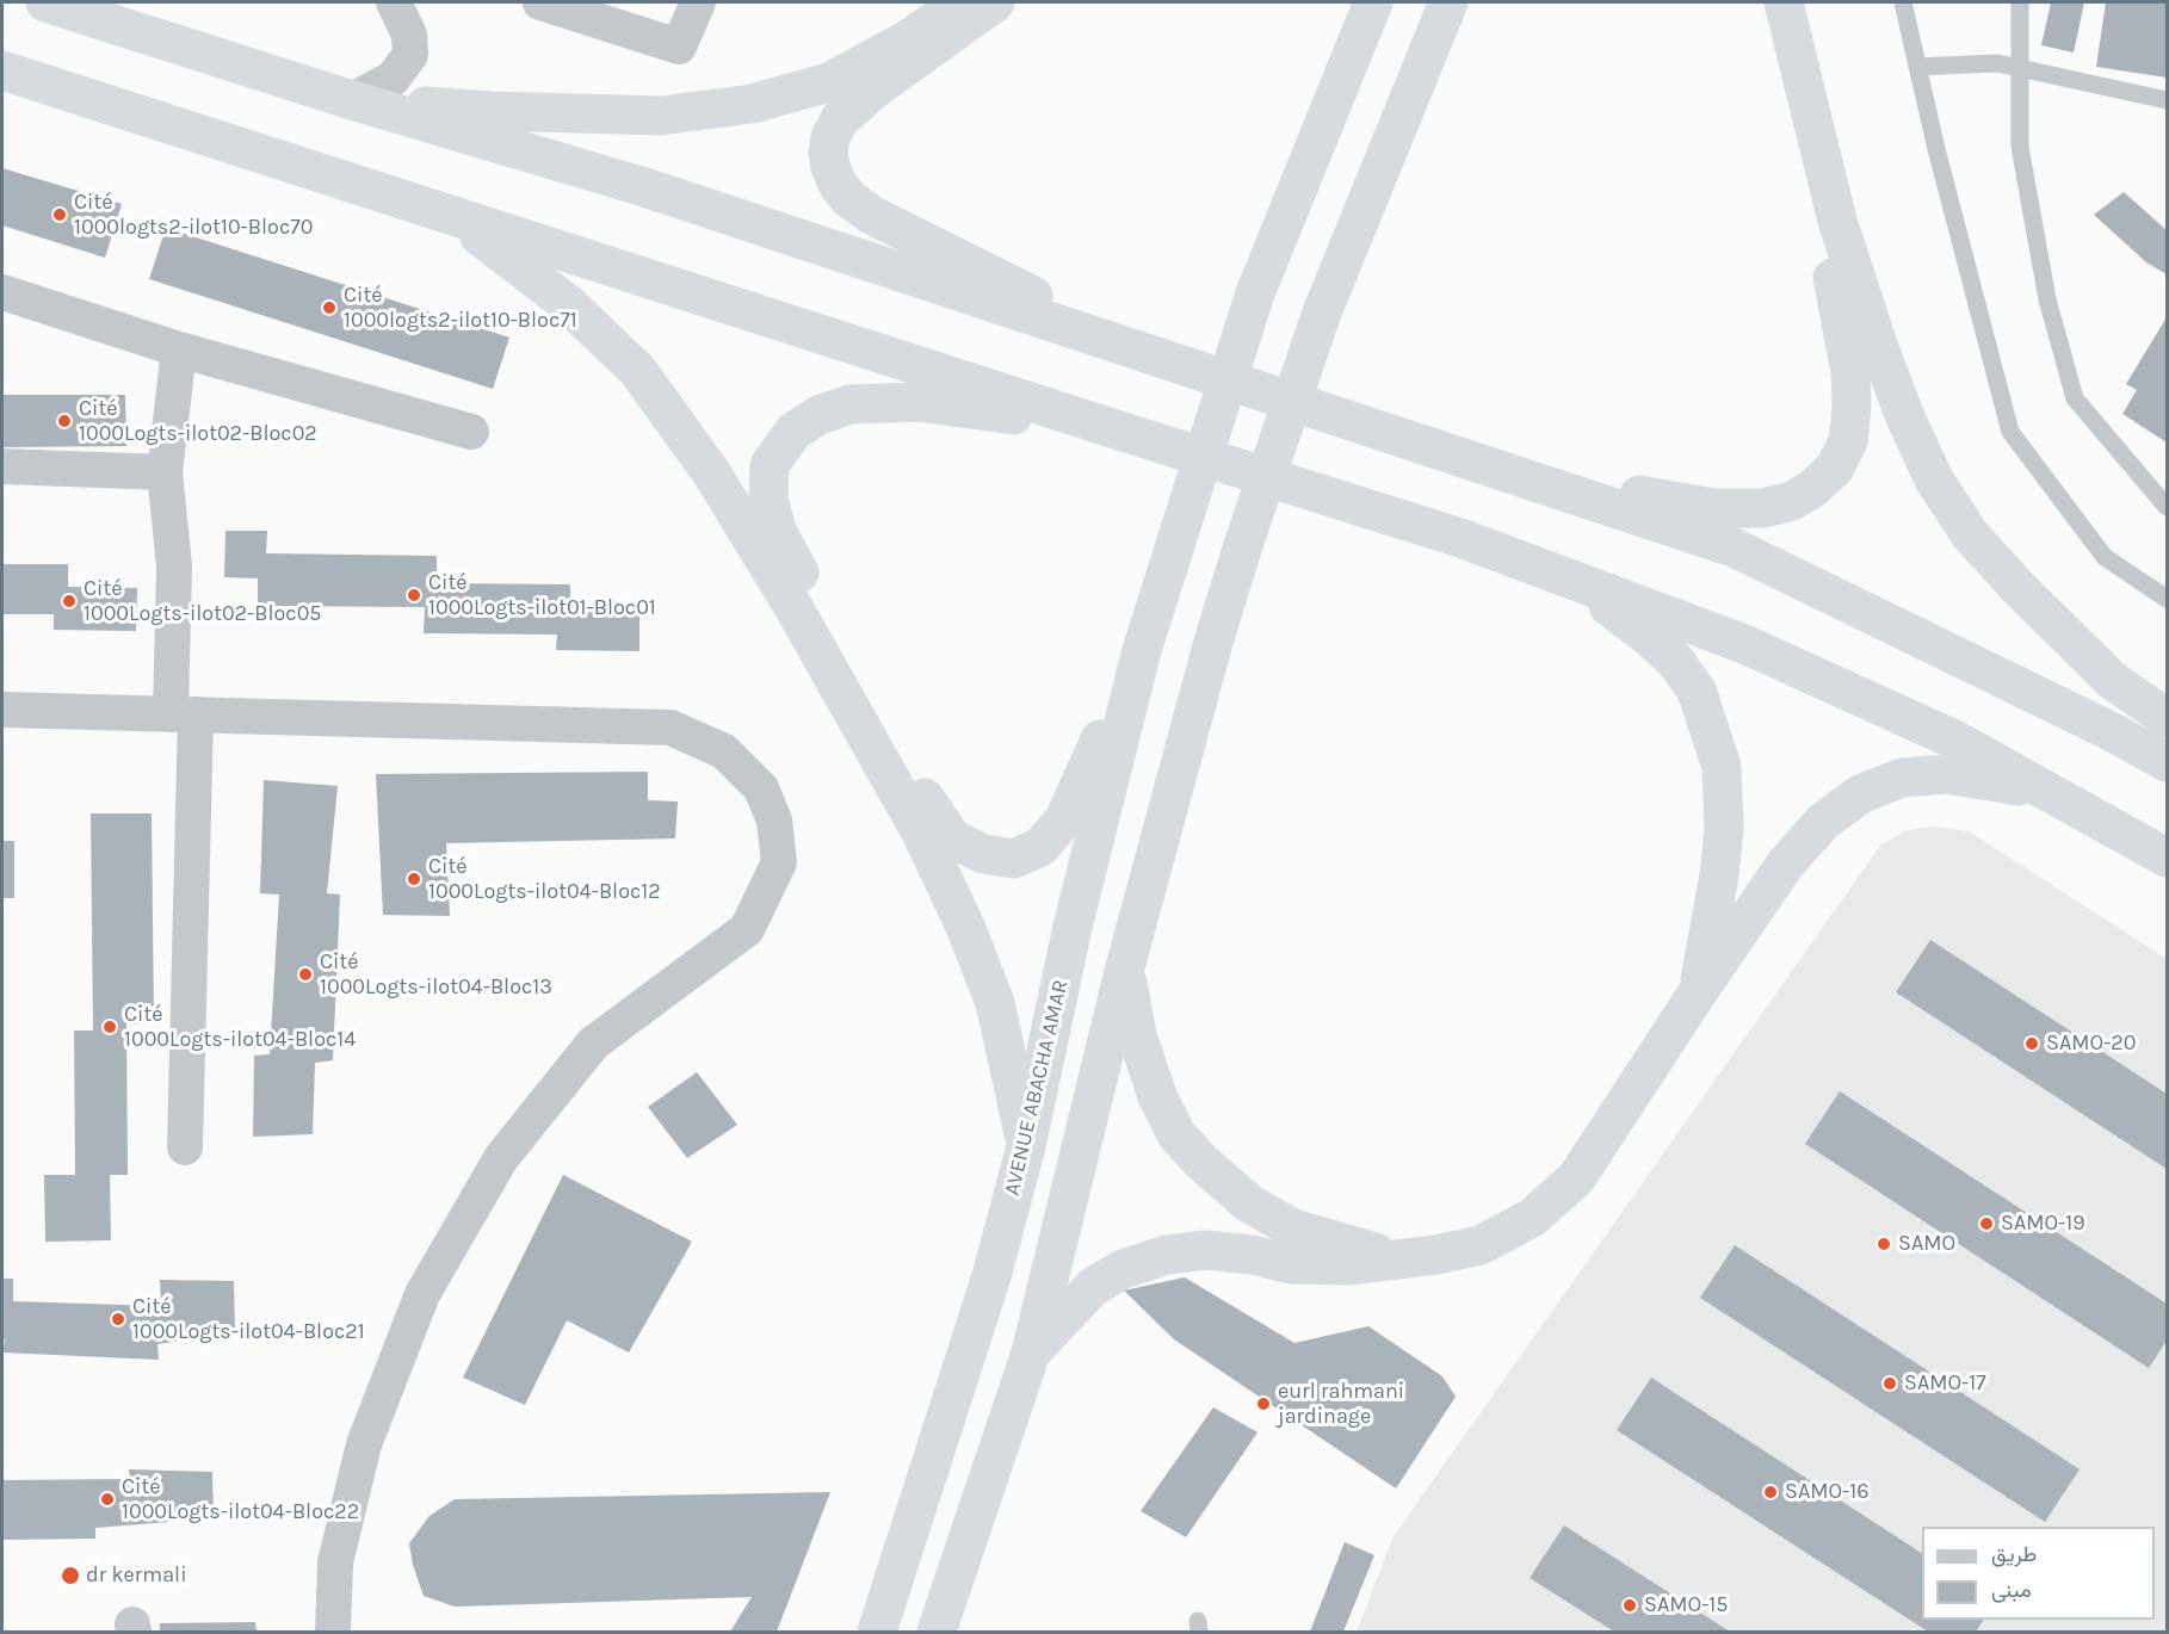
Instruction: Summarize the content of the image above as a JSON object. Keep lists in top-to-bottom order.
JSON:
{
  "streets": {
    "highway": ["AVENUE ABACHA AMAR"]
  },
  "places": [
    "Cité 1000logts2-ilot10-Bloc70",
    "Cité 1000logts2-ilot10-Bloc71",
    "Cité 1000Logts-ilot02-Bloc02",
    "Cité 1000Logts-ilot01-Bloc01",
    "Cité 1000Logts-ilot02-Bloc05",
    "Cité 1000Logts-ilot04-Bloc12",
    "Cité 1000Logts-ilot04-Bloc13",
    "Cité 1000Logts-ilot04-Bloc14",
    "SAMO-20",
    "SAMO-19",
    "SAMO",
    "Cité 1000Logts-ilot04-Bloc21",
    "SAMO-17",
    "eurl rahmani jardinage",
    "SAMO-16",
    "Cité 1000Logts-ilot04-Bloc22",
    "dr kermali",
    "SAMO-15"
  ],
  "legend": ["طريق", "مبنى"]
}
